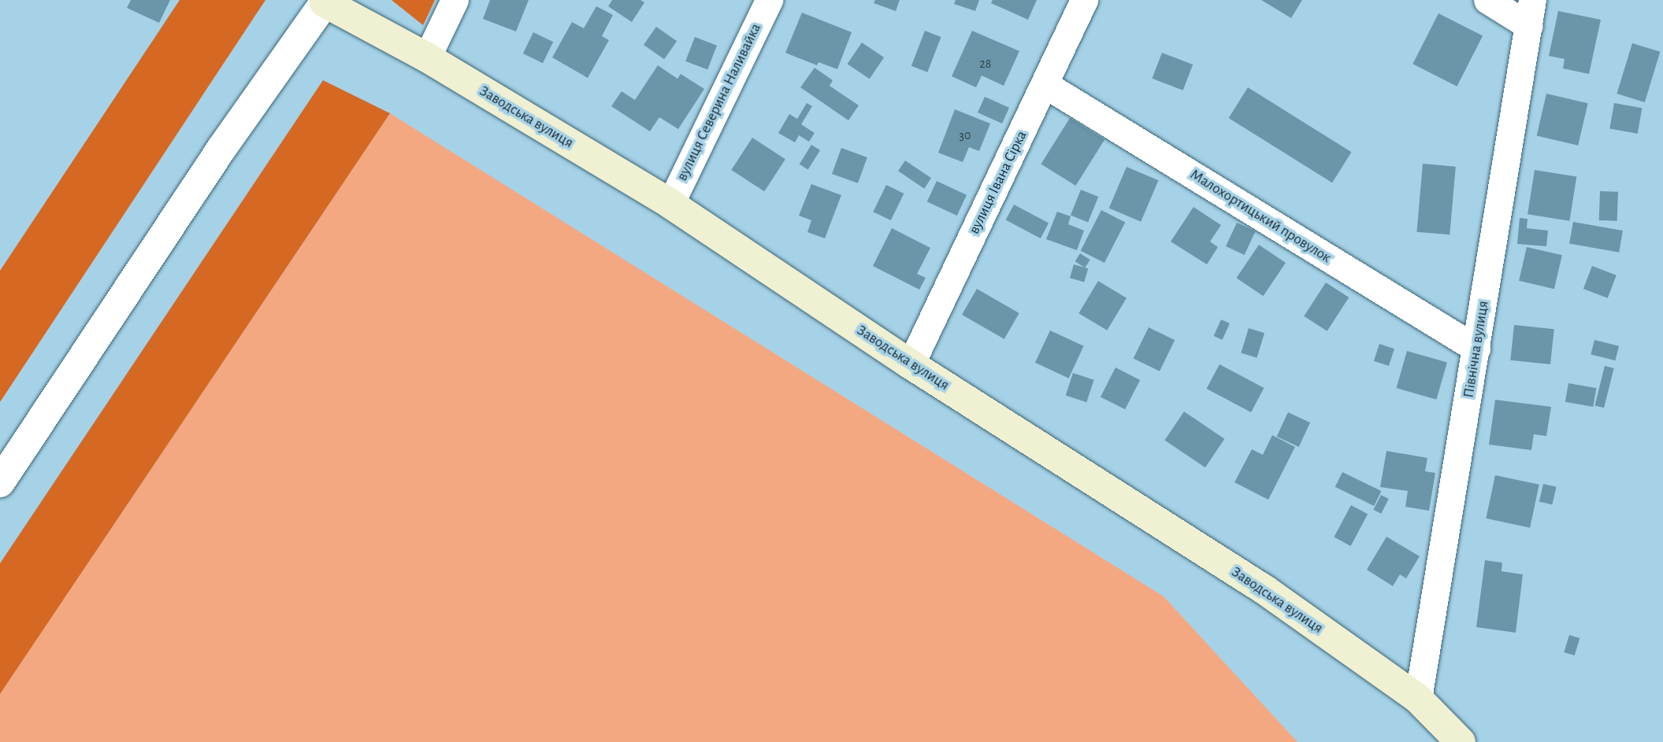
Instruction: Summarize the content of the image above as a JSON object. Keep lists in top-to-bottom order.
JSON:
{
  "streets": {
    "main road": ["Заводська вулиця"],
    "street": [
      "вулиця Северина Наливайка",
      "вулиця Івана Сірка",
      "Малохортицький провулок",
      "Північна вулиця"
    ]
  },
  "crossings": [
    ["вулиця Северина Наливайка", "Заводська вулиця"],
    ["Заводська вулиця", "вулиця Івана Сірка"],
    ["Заводська вулиця", "Північна вулиця"],
    ["вулиця Івана Сірка", "Малохортицький провулок"],
    ["Малохортицький провулок", "Північна вулиця"]
  ],
  "house_numbers": ["28", "30"]
}
